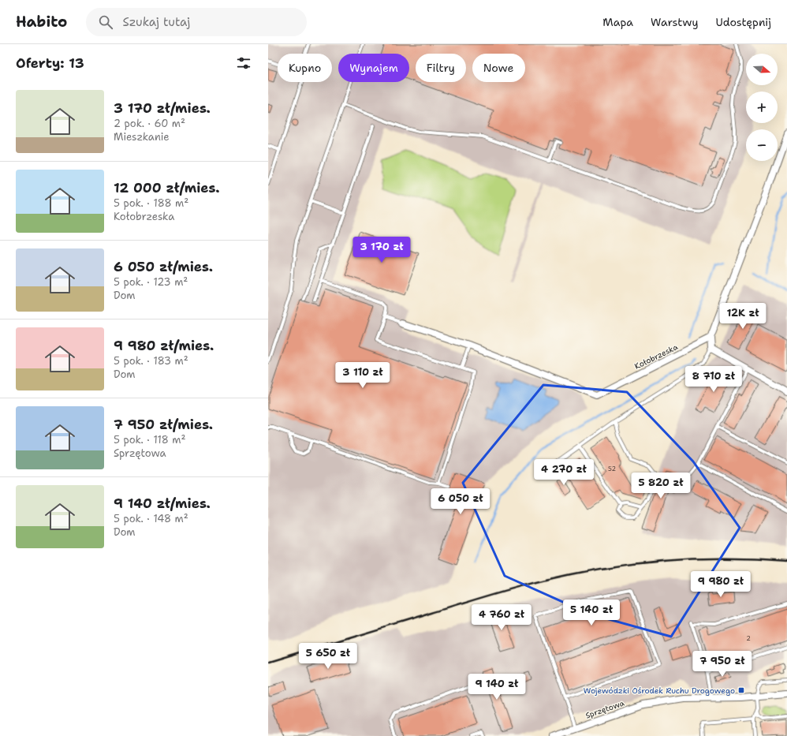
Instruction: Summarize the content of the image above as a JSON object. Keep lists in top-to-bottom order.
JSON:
{
  "streets": {
    "street": ["Kołobrzeska", "Sprzętowa"]
  },
  "places": {
    "transit": ["Wojewódzki Ośrodek Ruchu Drogowego"]
  },
  "house_numbers": ["52", "2"],
  "north": "right",
  "page": {
    "header": "Habito",
    "search": "Szukaj tutaj",
    "nav": ["Mapa", "Warstwy", "Udostępnij"],
    "heading": "Oferty: 13",
    "map_buttons": ["+", "−"],
    "chip": [
      "Kupno",
      "Wynajem",
      "Filtry",
      "Nowe"
    ],
    "list": [
      {
        "name": "3 170 zł/mies.",
        "note": "2 pok. · 60 m² · Mieszkanie"
      },
      {
        "name": "12 000 zł/mies.",
        "note": "5 pok. · 188 m² · Kołobrzeska"
      },
      {
        "name": "6 050 zł/mies.",
        "note": "5 pok. · 123 m² · Dom"
      },
      {
        "name": "9 980 zł/mies.",
        "note": "5 pok. · 183 m² · Dom"
      },
      {
        "name": "7 950 zł/mies.",
        "note": "5 pok. · 118 m² · Sprzętowa"
      },
      {
        "name": "9 140 zł/mies.",
        "note": "5 pok. · 148 m² · Dom"
      }
    ],
    "price": [
      "3 170 zł",
      "12K zł",
      "3 110 zł",
      "8 710 zł",
      "4 270 zł",
      "5 820 zł",
      "6 050 zł",
      "9 980 zł",
      "5 140 zł",
      "4 760 zł",
      "5 650 zł",
      "7 950 zł",
      "9 140 zł"
    ]
  }
}
